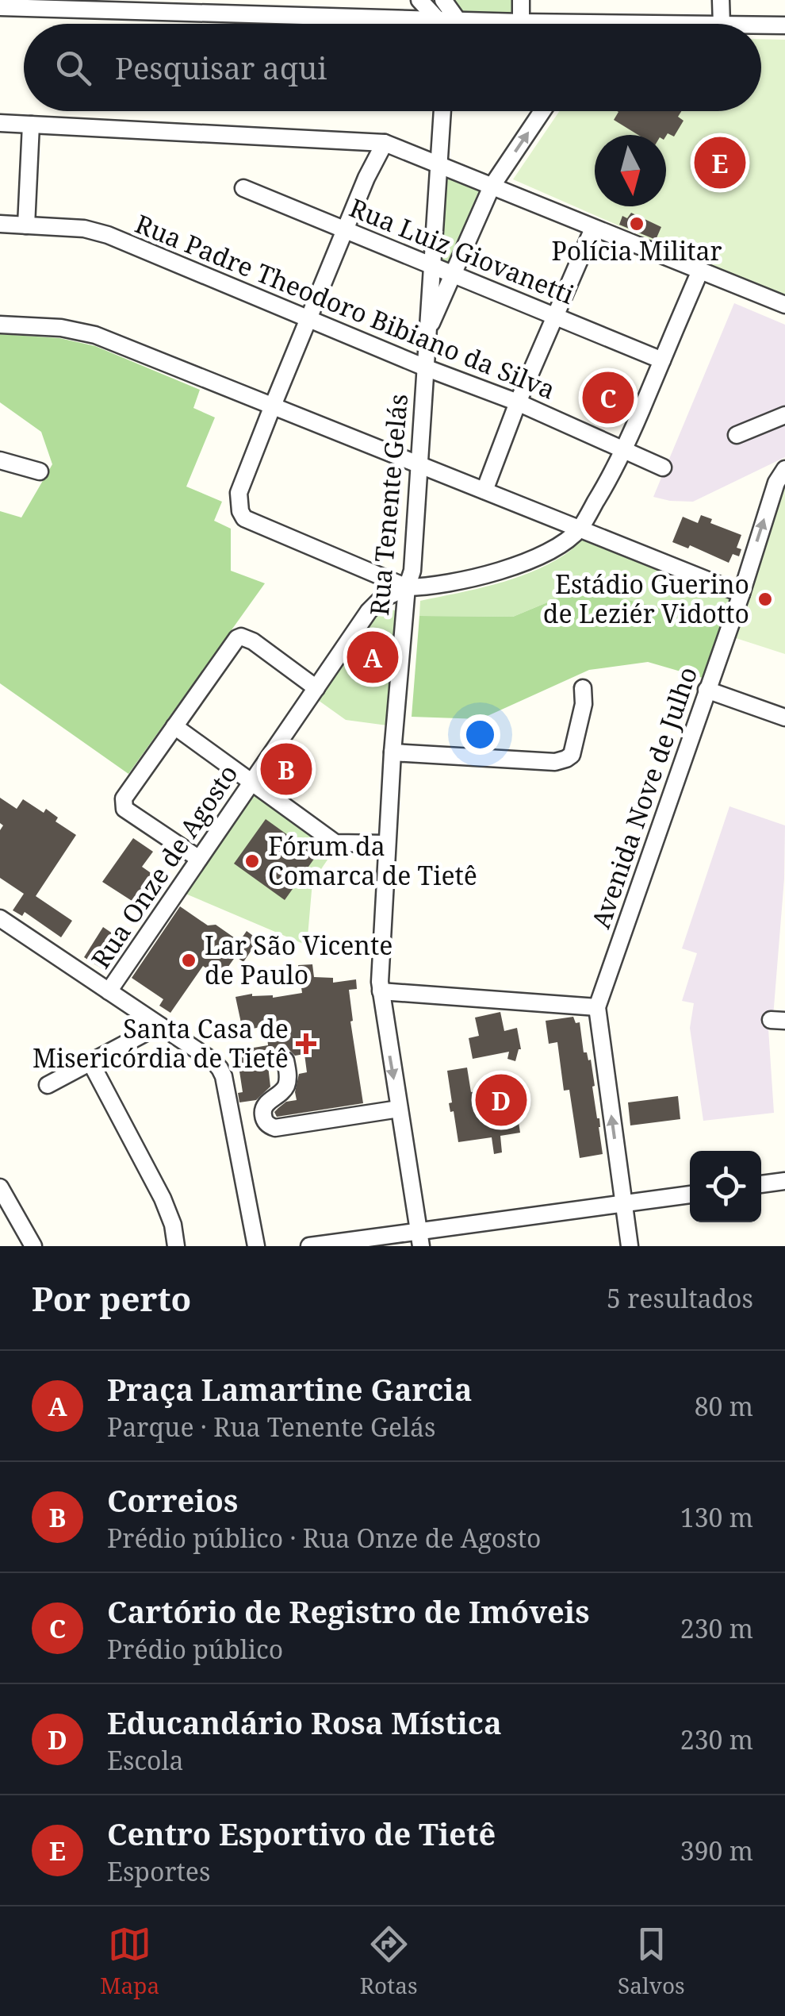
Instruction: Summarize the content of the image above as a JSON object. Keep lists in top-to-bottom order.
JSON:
{
  "streets": {
    "street": [
      "Rua Luiz Giovanetti",
      "Rua Padre Theodoro Bibiano da Silva",
      "Rua Tenente Gelás",
      "Avenida Nove de Julho",
      "Rua Onze de Agosto"
    ]
  },
  "crossings": [
    ["Rua Luiz Giovanetti", "Rua Tenente Gelás"],
    ["Rua Padre Theodoro Bibiano da Silva", "Rua Tenente Gelás"],
    ["Rua Tenente Gelás", "Rua Onze de Agosto"]
  ],
  "places": {
    "other": [
      "Polícia Militar",
      "Estádio Guerino de Leziér Vidotto",
      "Fórum da Comarca de Tietê",
      "Lar São Vicente de Paulo"
    ],
    "health": ["Santa Casa de Misericórdia de Tietê"]
  },
  "north": "bottom",
  "page": {
    "search": "Pesquisar aqui",
    "pins": [
      "E",
      "C",
      "A",
      "B",
      "D"
    ],
    "heading": ["Por perto", "5 resultados"],
    "list": [
      {
        "mark": "A",
        "name": "Praça Lamartine Garcia",
        "note": "Parque · Rua Tenente Gelás",
        "value": "80 m"
      },
      {
        "mark": "B",
        "name": "Correios",
        "note": "Prédio público · Rua Onze de Agosto",
        "value": "130 m"
      },
      {
        "mark": "C",
        "name": "Cartório de Registro de Imóveis",
        "note": "Prédio público",
        "value": "230 m"
      },
      {
        "mark": "D",
        "name": "Educandário Rosa Mística",
        "note": "Escola",
        "value": "230 m"
      },
      {
        "mark": "E",
        "name": "Centro Esportivo de Tietê",
        "note": "Esportes",
        "value": "390 m"
      }
    ],
    "nav": ["Mapa", "Rotas", "Salvos"]
  }
}
